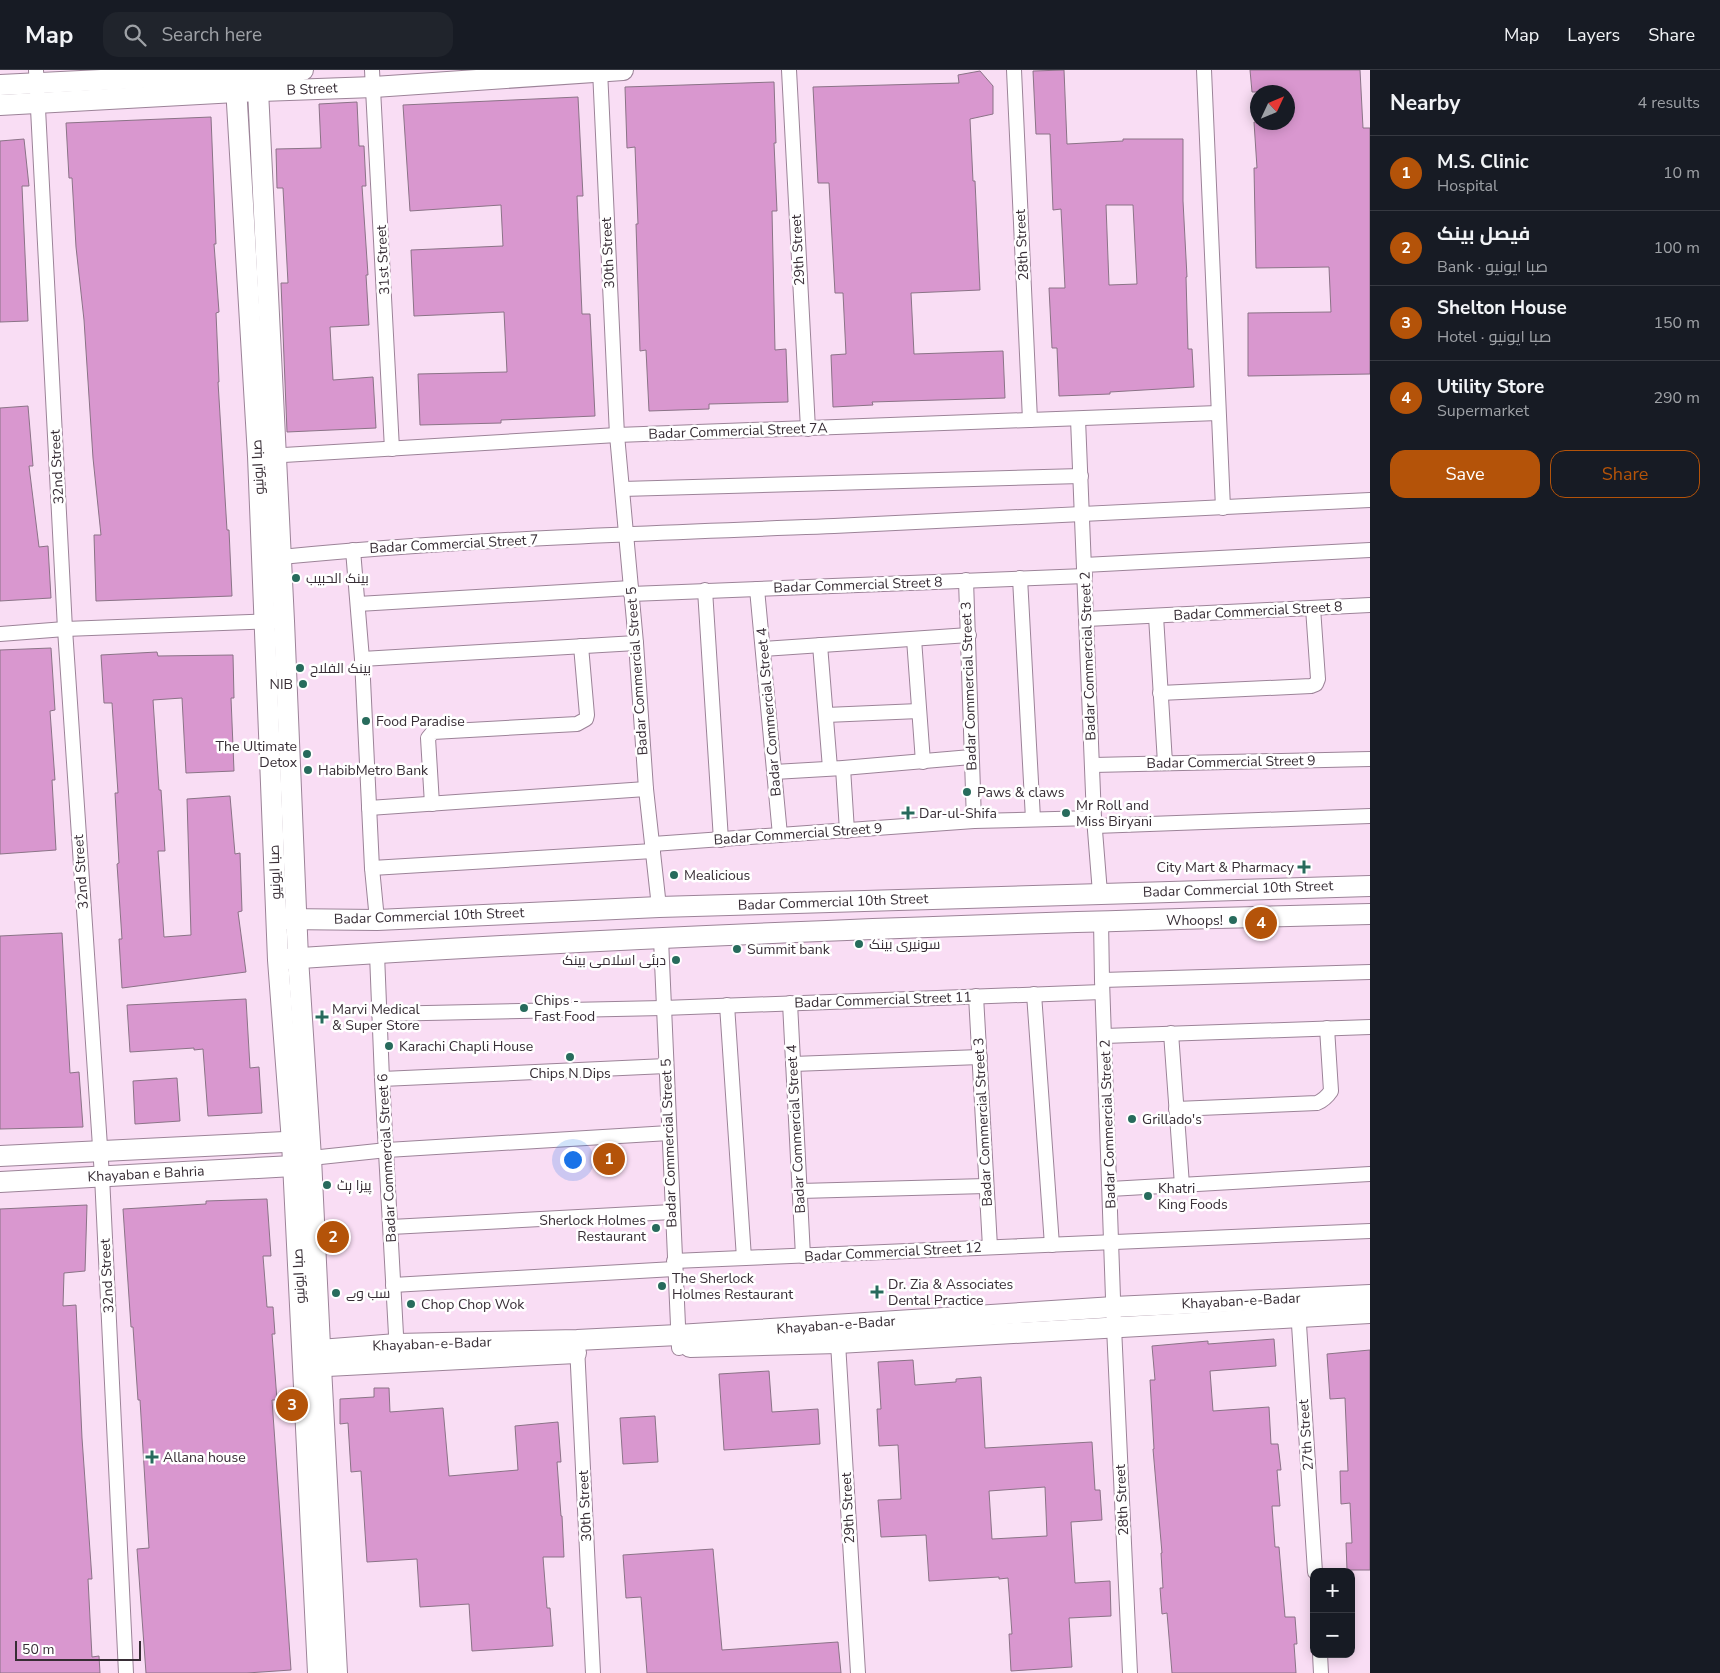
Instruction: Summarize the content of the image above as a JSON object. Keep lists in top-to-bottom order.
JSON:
{
  "streets": {
    "main road": [
      "B Street",
      "صبا ایونیو",
      "Badar Commercial 10th Street",
      "Khayaban e Bahria",
      "Khayaban-e-Badar"
    ],
    "street": [
      "28th Street",
      "29th Street",
      "30th Street",
      "31st Street",
      "Badar Commercial Street 7A",
      "32nd Street",
      "Badar Commercial Street 7",
      "Badar Commercial Street 8",
      "Badar Commercial Street 2",
      "Badar Commercial Street 5",
      "Badar Commercial Street 3",
      "Badar Commercial Street 4",
      "Badar Commercial Street 9",
      "Badar Commercial Street 11",
      "Badar Commercial Street 6",
      "Badar Commercial Street 12",
      "27th Street"
    ]
  },
  "crossings": [
    ["B Street", "30th Street"],
    ["B Street", "31st Street"],
    ["B Street", "32nd Street"],
    ["B Street", "صبا ایونیو"],
    ["28th Street", "Badar Commercial Street 7A"],
    ["28th Street", "Badar Commercial Street 2"],
    ["28th Street", "Khayaban-e-Badar"],
    ["29th Street", "Badar Commercial Street 7A"],
    ["29th Street", "Khayaban-e-Badar"],
    ["30th Street", "Badar Commercial Street 7A"],
    ["30th Street", "Badar Commercial Street 5"],
    ["30th Street", "Khayaban-e-Badar"],
    ["31st Street", "Badar Commercial Street 7A"],
    ["Badar Commercial Street 7A", "صبا ایونیو"],
    ["Badar Commercial Street 7A", "Badar Commercial Street 2"],
    ["Badar Commercial Street 7A", "Badar Commercial Street 5"],
    ["32nd Street", "Khayaban e Bahria"],
    ["صبا ایونیو", "Badar Commercial Street 7"],
    ["صبا ایونیو", "Badar Commercial 10th Street"],
    ["صبا ایونیو", "Khayaban e Bahria"],
    ["صبا ایونیو", "Khayaban-e-Badar"],
    ["Badar Commercial Street 7", "Badar Commercial Street 2"],
    ["Badar Commercial Street 7", "Badar Commercial Street 5"],
    ["Badar Commercial Street 8", "Badar Commercial Street 2"],
    ["Badar Commercial Street 8", "Badar Commercial Street 5"],
    ["Badar Commercial Street 8", "Badar Commercial Street 3"],
    ["Badar Commercial Street 8", "Badar Commercial Street 4"],
    ["Badar Commercial Street 2", "Badar Commercial Street 9"],
    ["Badar Commercial Street 2", "Badar Commercial 10th Street"],
    ["Badar Commercial Street 2", "Badar Commercial Street 11"],
    ["Badar Commercial Street 2", "Badar Commercial Street 12"],
    ["Badar Commercial Street 2", "Khayaban-e-Badar"],
    ["Badar Commercial Street 5", "Badar Commercial Street 9"],
    ["Badar Commercial Street 5", "Badar Commercial 10th Street"],
    ["Badar Commercial Street 5", "Badar Commercial Street 11"],
    ["Badar Commercial Street 5", "Badar Commercial Street 12"],
    ["Badar Commercial Street 5", "Khayaban-e-Badar"],
    ["Badar Commercial Street 3", "Badar Commercial Street 9"],
    ["Badar Commercial Street 3", "Badar Commercial Street 11"],
    ["Badar Commercial Street 3", "Badar Commercial Street 12"],
    ["Badar Commercial Street 4", "Badar Commercial Street 9"],
    ["Badar Commercial Street 4", "Badar Commercial Street 11"],
    ["Badar Commercial Street 4", "Badar Commercial Street 12"],
    ["Badar Commercial 10th Street", "Badar Commercial Street 6"],
    ["Badar Commercial Street 11", "Badar Commercial Street 6"],
    ["Badar Commercial Street 6", "Badar Commercial Street 12"],
    ["Badar Commercial Street 6", "Khayaban-e-Badar"],
    ["Khayaban-e-Badar", "27th Street"]
  ],
  "places": {
    "other": [
      "بينک الحبيب",
      "بینک الفلاح",
      "NIB",
      "Food Paradise",
      "The Ultimate Detox",
      "HabibMetro Bank",
      "Paws & claws",
      "Mr Roll and Miss Biryani",
      "Mealicious",
      "Whoops!",
      "سونیری بینک",
      "Summit bank",
      "دبئی اسلامی بینک",
      "Chips - Fast Food",
      "Karachi Chapli House",
      "Chips N Dips",
      "Grillado's",
      "پیزا ہٹ",
      "Khatri King Foods",
      "Sherlock Holmes Restaurant",
      "The Sherlock Holmes Restaurant",
      "سب وے",
      "Chop Chop Wok"
    ],
    "health": [
      "Dar-ul-Shifa",
      "City Mart & Pharmacy",
      "Marvi Medical & Super Store",
      "Dr. Zia & Associates Dental Practice",
      "Allana house"
    ]
  },
  "scale_bar": "50 m",
  "north": "top right",
  "page": {
    "header": "Map",
    "search": "Search here",
    "nav": ["Map", "Layers", "Share"],
    "heading": ["Nearby", "4 results"],
    "list": [
      {
        "mark": "1",
        "name": "M.S. Clinic",
        "note": "Hospital",
        "value": "10 m"
      },
      {
        "mark": "2",
        "name": "فیصل بینک",
        "note": "Bank · صبا ایونیو",
        "value": "100 m"
      },
      {
        "mark": "3",
        "name": "Shelton House",
        "note": "Hotel · صبا ایونیو",
        "value": "150 m"
      },
      {
        "mark": "4",
        "name": "Utility Store",
        "note": "Supermarket",
        "value": "290 m"
      }
    ],
    "buttons": ["Save", "Share"],
    "pins": [
      "4",
      "1",
      "2",
      "3"
    ],
    "map_buttons": ["+", "−"],
    "scale": "50 m"
  }
}
